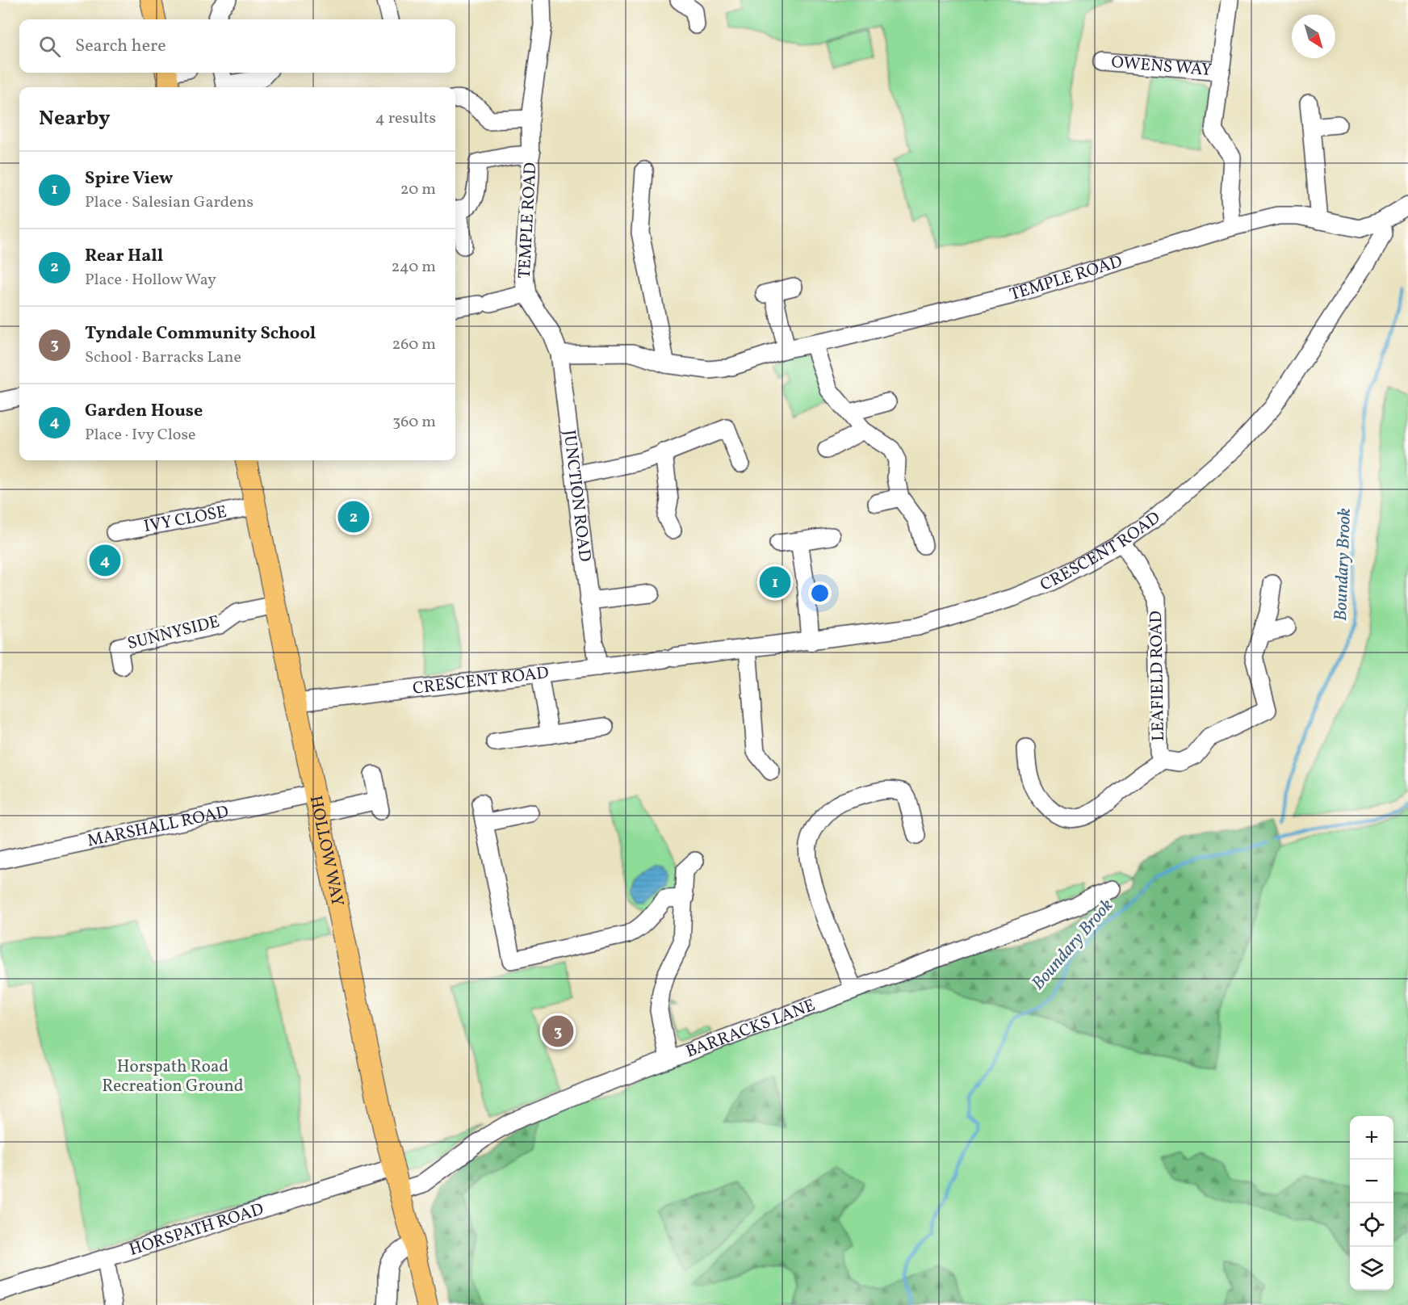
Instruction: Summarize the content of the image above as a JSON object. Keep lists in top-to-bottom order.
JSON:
{
  "streets": {
    "main road": ["HOLLOW WAY"],
    "street": [
      "OWENS WAY",
      "TEMPLE ROAD",
      "JUNCTION ROAD",
      "IVY CLOSE",
      "CRESCENT ROAD",
      "SUNNYSIDE",
      "LEAFIELD ROAD",
      "MARSHALL ROAD",
      "BARRACKS LANE",
      "HORSPATH ROAD"
    ]
  },
  "crossings": [
    ["OWENS WAY", "TEMPLE ROAD"],
    ["TEMPLE ROAD", "JUNCTION ROAD"],
    ["TEMPLE ROAD", "CRESCENT ROAD"],
    ["JUNCTION ROAD", "CRESCENT ROAD"],
    ["IVY CLOSE", "HOLLOW WAY"],
    ["CRESCENT ROAD", "LEAFIELD ROAD"],
    ["CRESCENT ROAD", "HOLLOW WAY"],
    ["SUNNYSIDE", "HOLLOW WAY"],
    ["MARSHALL ROAD", "HOLLOW WAY"],
    ["HOLLOW WAY", "BARRACKS LANE"],
    ["HOLLOW WAY", "HORSPATH ROAD"]
  ],
  "water": ["Boundary Brook"],
  "parks": ["Horspath Road Recreation Ground"],
  "north": "bottom right",
  "page": {
    "search": "Search here",
    "heading": ["Nearby", "4 results"],
    "list": [
      {
        "mark": "1",
        "name": "Spire View",
        "note": "Place · Salesian Gardens",
        "value": "20 m"
      },
      {
        "mark": "2",
        "name": "Rear Hall",
        "note": "Place · Hollow Way",
        "value": "240 m"
      },
      {
        "mark": "3",
        "name": "Tyndale Community School",
        "note": "School · Barracks Lane",
        "value": "260 m"
      },
      {
        "mark": "4",
        "name": "Garden House",
        "note": "Place · Ivy Close",
        "value": "360 m"
      }
    ],
    "pins": [
      "2",
      "4",
      "1",
      "3"
    ],
    "map_buttons": ["+", "−"]
  }
}
